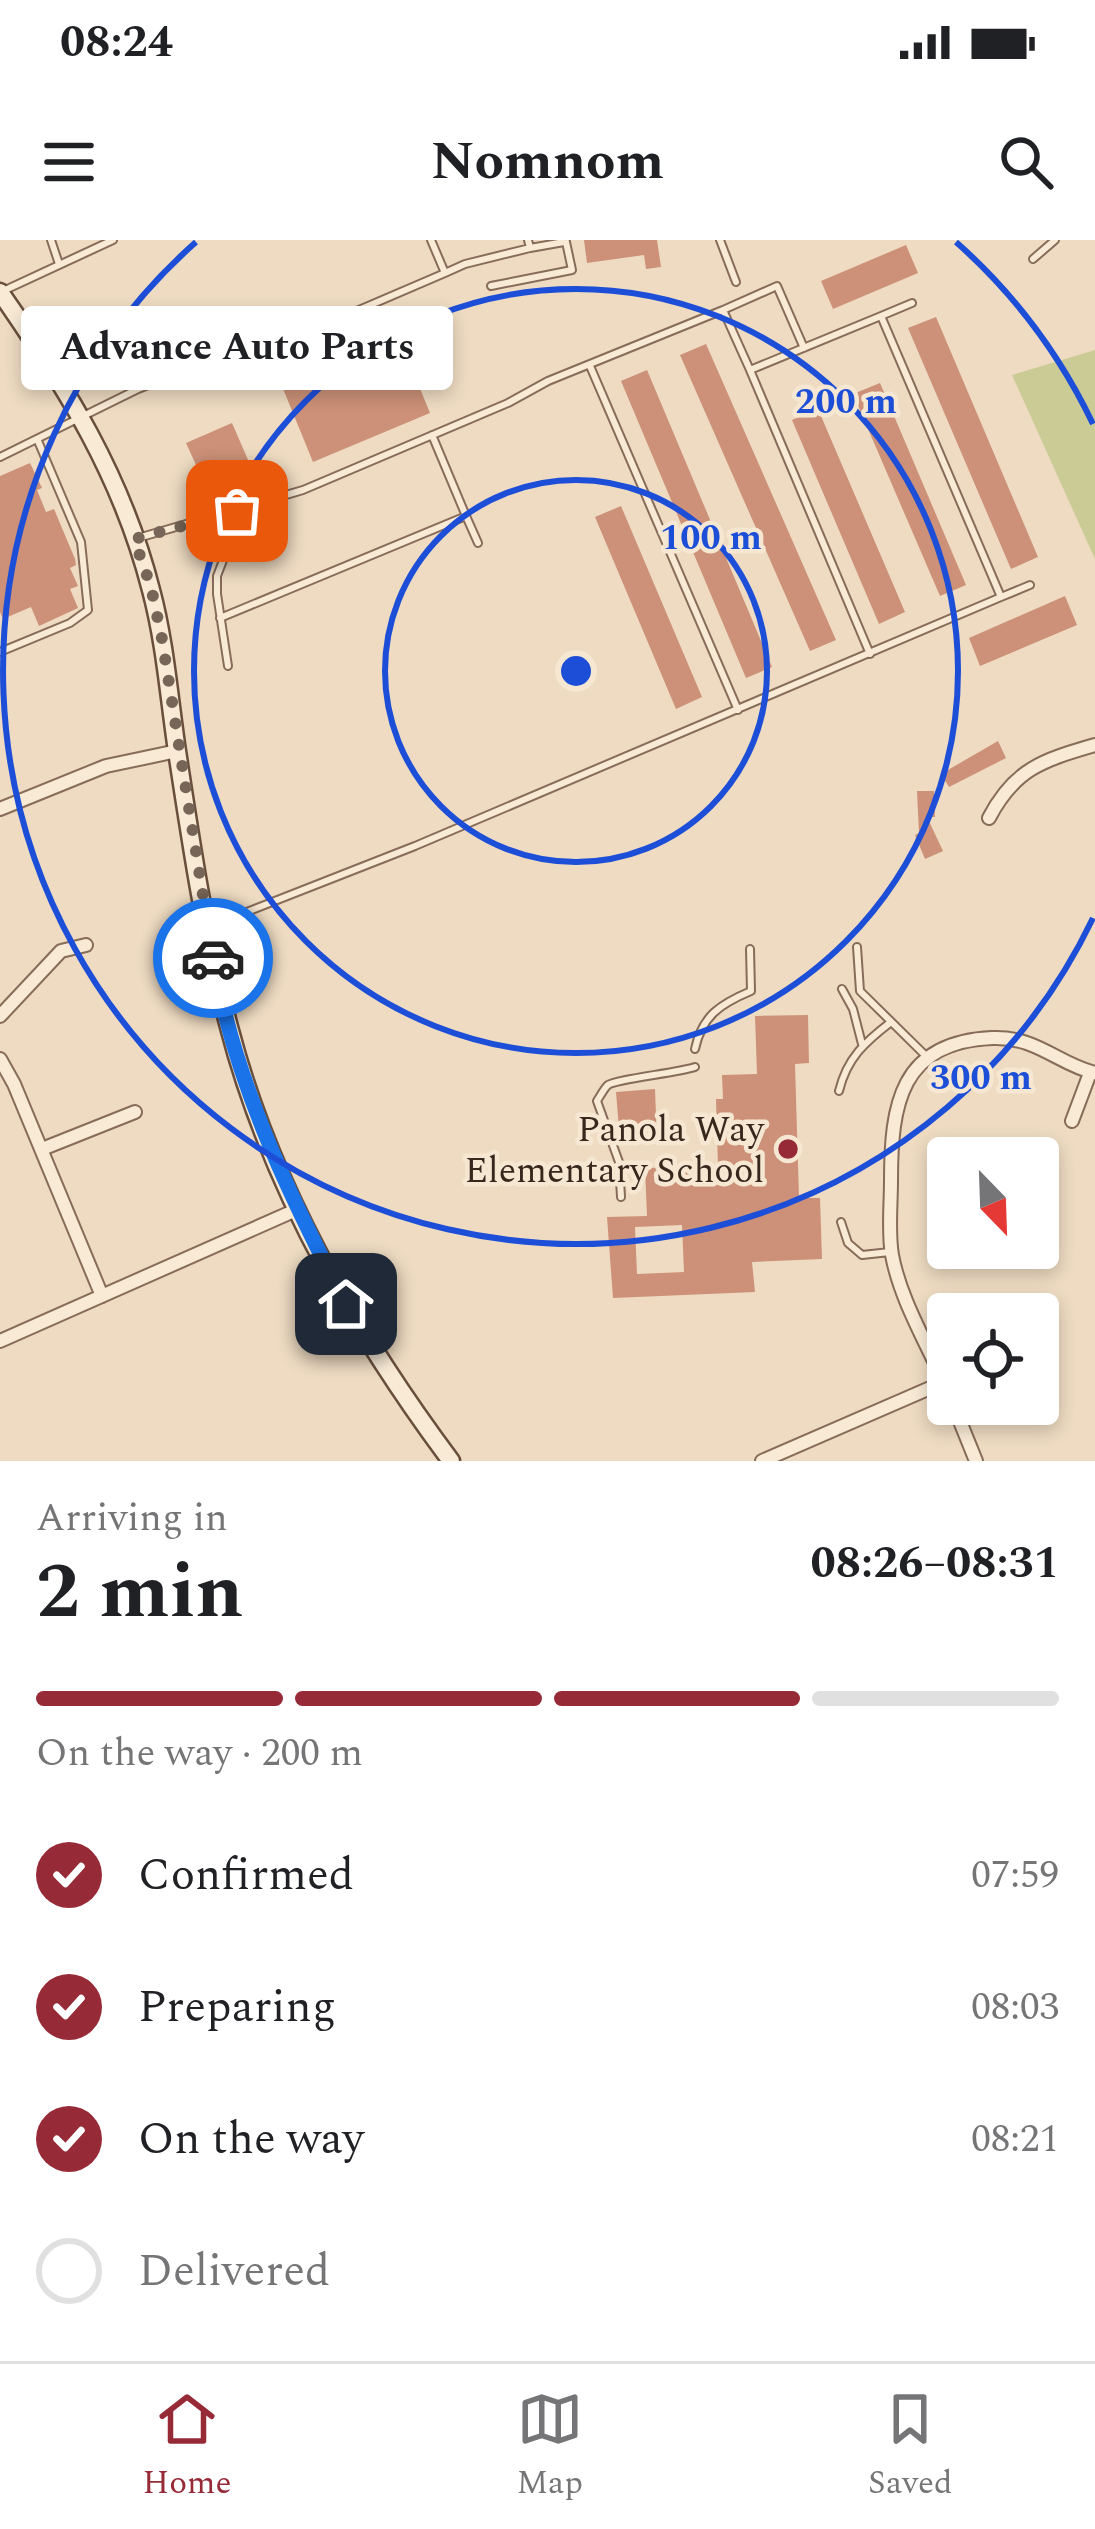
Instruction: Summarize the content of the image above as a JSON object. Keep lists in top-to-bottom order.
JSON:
{
  "places": ["Advance Auto Parts", "Panola Way Elementary School"],
  "north": "bottom right",
  "page": {
    "status": "08:24",
    "header": "Nomnom",
    "bubble": "Advance Auto Parts",
    "heading": ["2 min", "Arriving in", "08:26–08:31"],
    "bar": "On the way · 200 m",
    "list": [
      ["Confirmed", "07:59"],
      ["Preparing", "08:03"],
      ["On the way", "08:21"],
      "Delivered"
    ],
    "tabs": ["Home", "Map", "Saved"]
  },
  "rings": ["200 m", "100 m", "300 m"]
}
